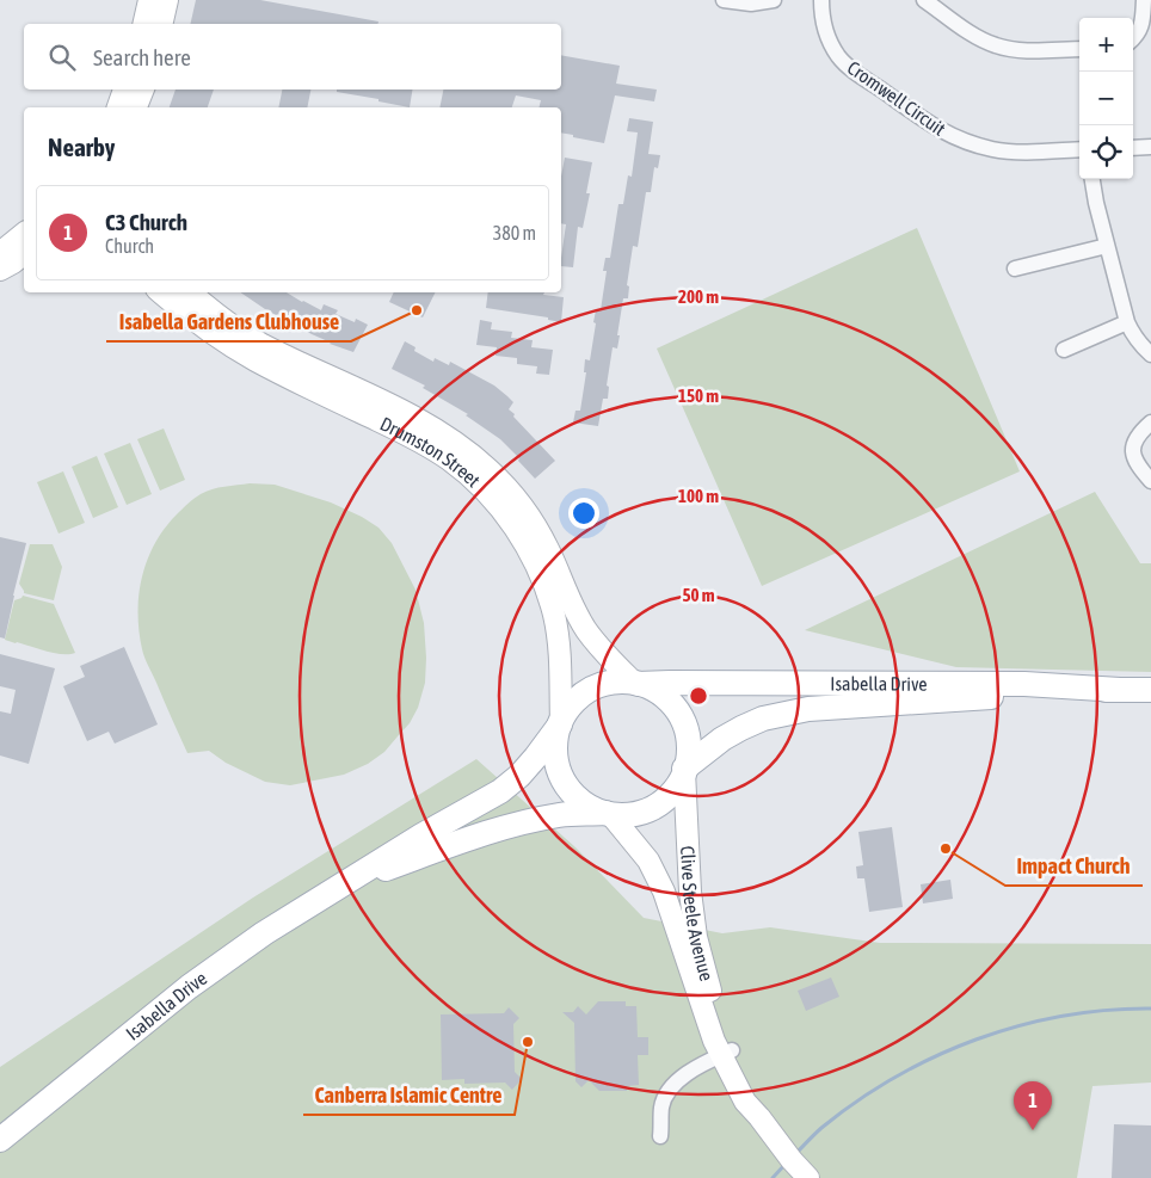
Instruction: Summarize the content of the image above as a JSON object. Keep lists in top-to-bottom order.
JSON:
{
  "streets": {
    "main road": ["Isabella Drive"],
    "street": ["Cromwell Circuit", "Drumston Street", "Clive Steele Avenue"]
  },
  "crossings": [
    ["Drumston Street", "Isabella Drive"],
    ["Drumston Street", "Clive Steele Avenue"],
    ["Isabella Drive", "Clive Steele Avenue"]
  ],
  "places": ["Isabella Gardens Clubhouse", "Impact Church", "Canberra Islamic Centre"],
  "page": {
    "map_buttons": ["+", "−"],
    "search": "Search here",
    "heading": "Nearby",
    "list": [
      {
        "mark": "1",
        "name": "C3 Church",
        "note": "Church",
        "value": "380 m"
      }
    ],
    "pins": "1"
  },
  "rings": [
    "200 m",
    "150 m",
    "100 m",
    "50 m"
  ]
}
